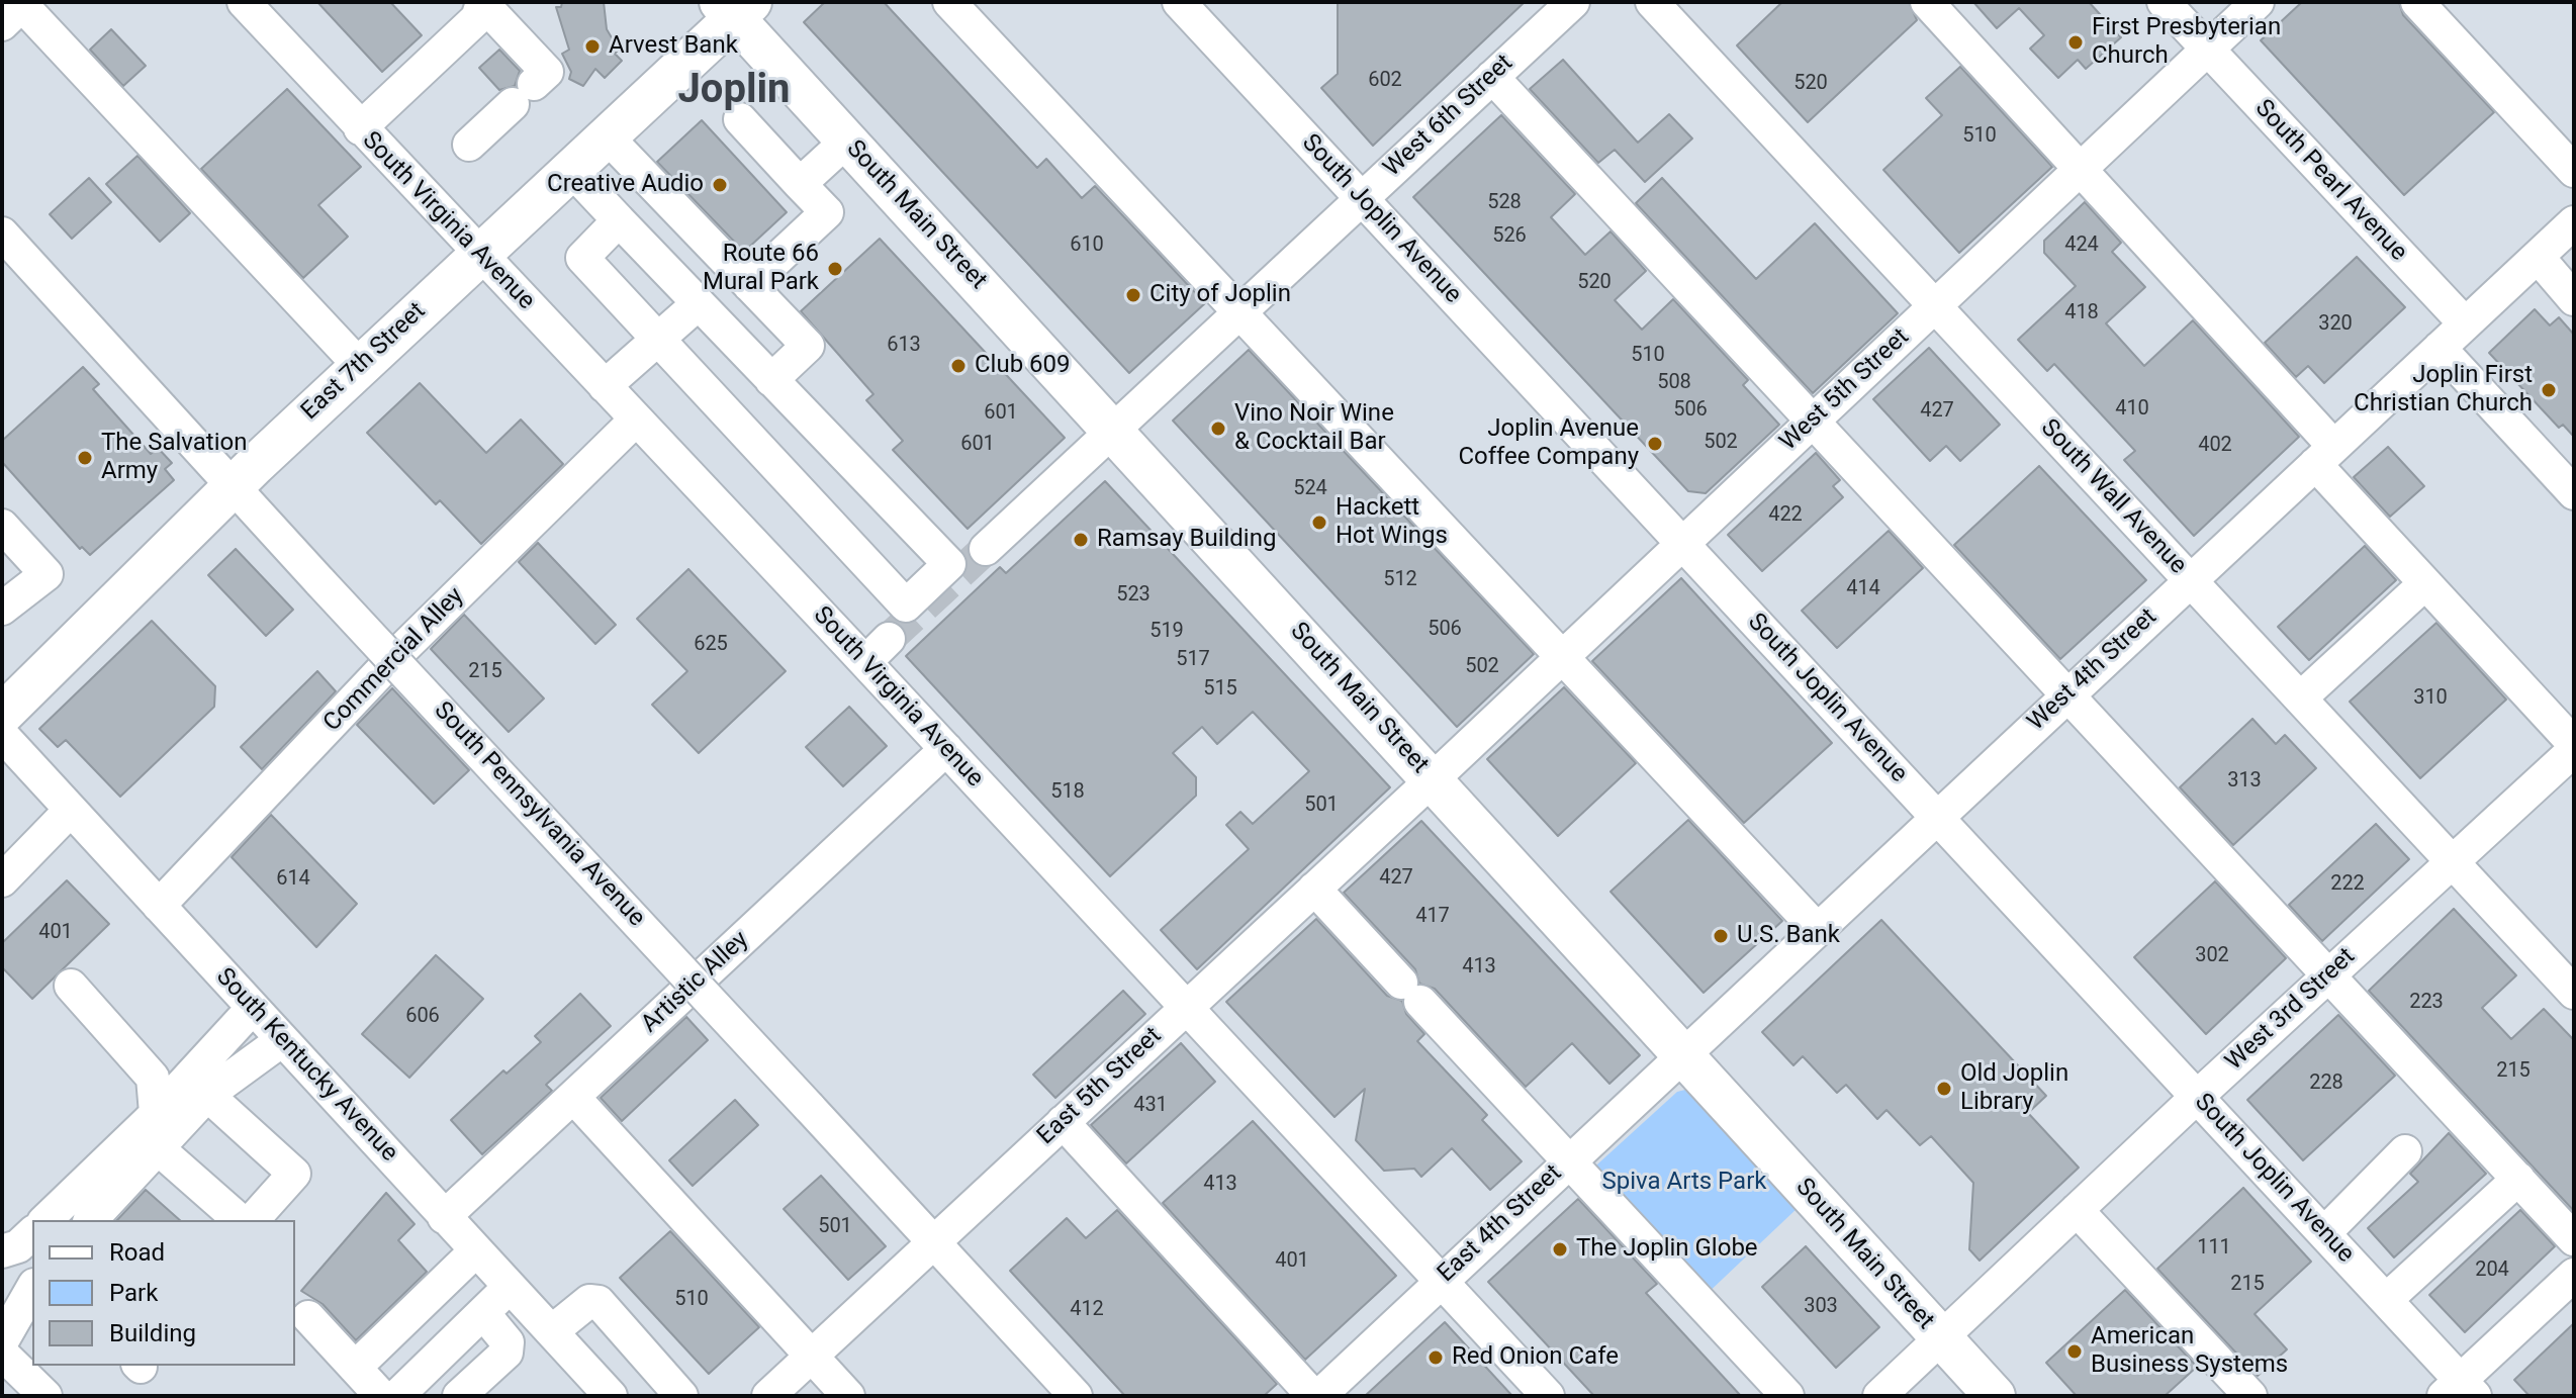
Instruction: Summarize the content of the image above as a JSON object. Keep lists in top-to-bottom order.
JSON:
{
  "streets": {
    "main road": ["South Main Street", "East 7th Street"],
    "street": [
      "West 6th Street",
      "South Pearl Avenue",
      "South Joplin Avenue",
      "South Virginia Avenue",
      "West 5th Street",
      "South Wall Avenue",
      "Commercial Alley",
      "West 4th Street",
      "South Pennsylvania Avenue",
      "Artistic Alley",
      "West 3rd Street",
      "South Kentucky Avenue",
      "East 5th Street",
      "East 4th Street"
    ]
  },
  "crossings": [
    ["West 6th Street", "South Main Street"],
    ["West 6th Street", "South Joplin Avenue"],
    ["South Pearl Avenue", "West 5th Street"],
    ["South Pearl Avenue", "West 4th Street"],
    ["South Main Street", "East 7th Street"],
    ["South Main Street", "West 5th Street"],
    ["South Main Street", "West 4th Street"],
    ["South Main Street", "West 3rd Street"],
    ["South Main Street", "East 5th Street"],
    ["South Main Street", "East 4th Street"],
    ["South Joplin Avenue", "West 5th Street"],
    ["South Joplin Avenue", "West 4th Street"],
    ["South Joplin Avenue", "West 3rd Street"],
    ["South Virginia Avenue", "East 7th Street"],
    ["South Virginia Avenue", "Commercial Alley"],
    ["South Virginia Avenue", "Artistic Alley"],
    ["South Virginia Avenue", "East 5th Street"],
    ["South Virginia Avenue", "East 4th Street"],
    ["East 7th Street", "South Pennsylvania Avenue"],
    ["West 5th Street", "South Wall Avenue"],
    ["West 5th Street", "East 5th Street"],
    ["South Wall Avenue", "West 4th Street"],
    ["South Wall Avenue", "West 3rd Street"],
    ["Commercial Alley", "South Kentucky Avenue"],
    ["West 4th Street", "East 4th Street"],
    ["South Pennsylvania Avenue", "East 5th Street"],
    ["Artistic Alley", "South Kentucky Avenue"]
  ],
  "districts": ["Joplin"],
  "parks": ["Spiva Arts Park"],
  "places": [
    "First Presbyterian Church",
    "Arvest Bank",
    "Creative Audio",
    "Route 66 Mural Park",
    "City of Joplin",
    "Club 609",
    "Joplin First Christian Church",
    "Vino Noir Wine & Cocktail Bar",
    "Joplin Avenue Coffee Company",
    "The Salvation Army",
    "Hackett Hot Wings",
    "Ramsay Building",
    "U.S. Bank",
    "Old Joplin Library",
    "The Joplin Globe",
    "American Business Systems",
    "Red Onion Cafe"
  ],
  "house_numbers": [
    "602",
    "520",
    "510",
    "528",
    "526",
    "610",
    "424",
    "520",
    "418",
    "320",
    "613",
    "510",
    "508",
    "410",
    "506",
    "427",
    "601",
    "502",
    "601",
    "402",
    "524",
    "422",
    "512",
    "414",
    "523",
    "506",
    "519",
    "625",
    "517",
    "502",
    "215",
    "515",
    "310",
    "313",
    "518",
    "501",
    "427",
    "614",
    "222",
    "417",
    "401",
    "302",
    "413",
    "223",
    "606",
    "215",
    "228",
    "431",
    "413",
    "501",
    "111",
    "401",
    "204",
    "215",
    "510",
    "303",
    "412"
  ],
  "legend": ["Road", "Park", "Building"]
}
